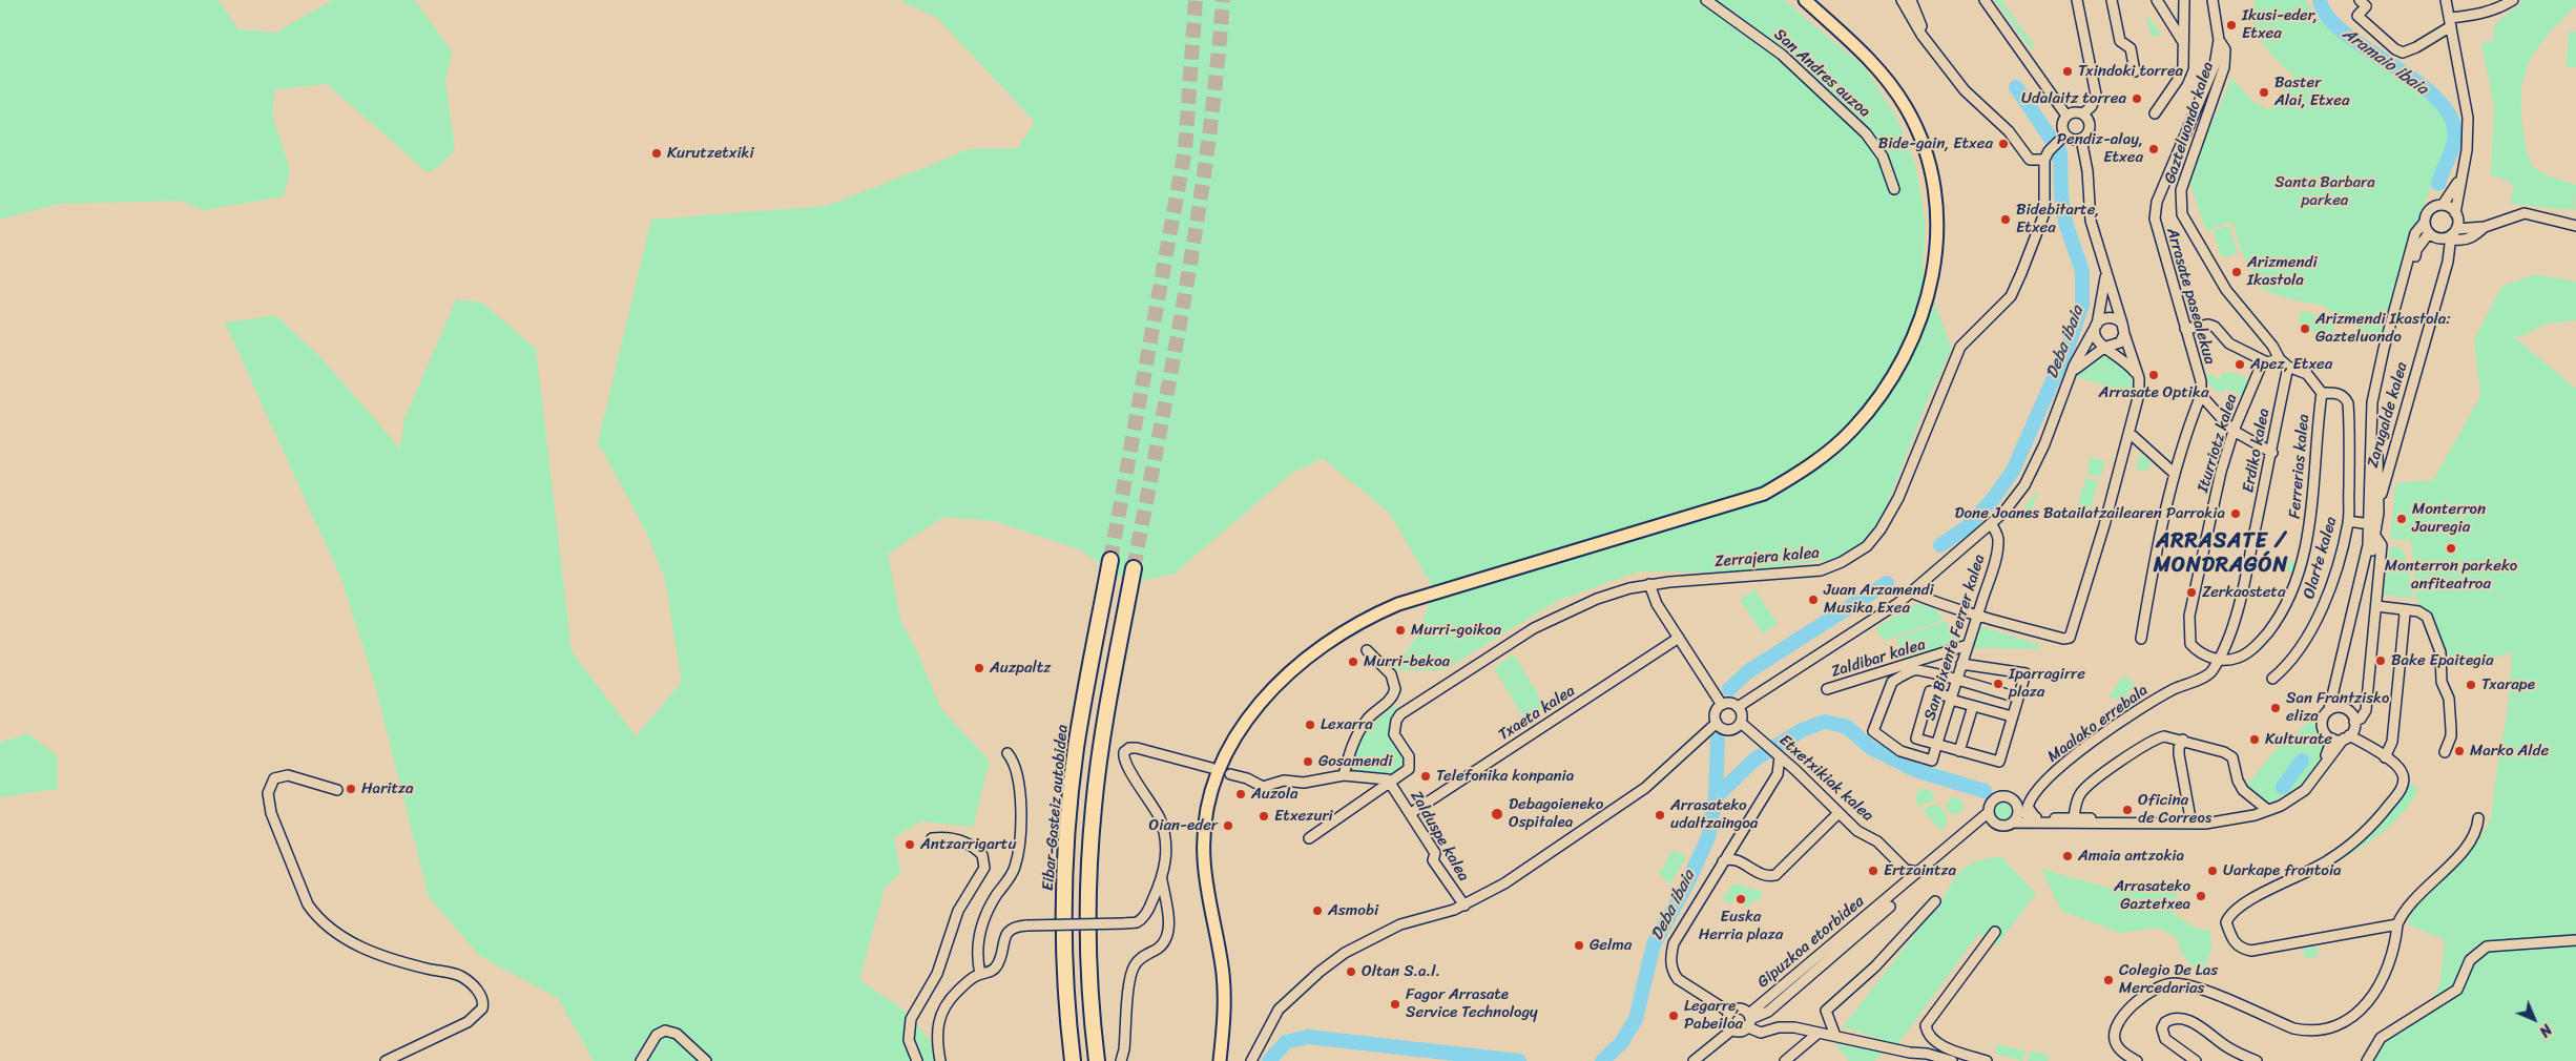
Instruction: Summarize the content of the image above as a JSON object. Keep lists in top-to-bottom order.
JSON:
{
  "streets": {
    "highway": ["Eibar-Gasteiz autobidea"],
    "street": [
      "San Andres auzoa",
      "Gazteluondo kalea",
      "Arrasate pasealekua",
      "Zarugalde kalea",
      "Iturriotz kalea",
      "Erdiko kalea",
      "Ferrerias kalea",
      "Zerrajera kalea",
      "Olarte kalea",
      "San Bixente Ferrer kalea",
      "Zaldibar kalea",
      "Txaeta kalea",
      "Maalako errebala",
      "Etxetxikiak kalea",
      "Zalduspe kalea",
      "Gipuzkoa etorbidea"
    ]
  },
  "crossings": [
    ["Gazteluondo kalea", "Arrasate pasealekua"],
    ["Gazteluondo kalea", "Erdiko kalea"],
    ["Gazteluondo kalea", "Ferrerias kalea"],
    ["Gazteluondo kalea", "Olarte kalea"],
    ["Iturriotz kalea", "Erdiko kalea"],
    ["Iturriotz kalea", "Ferrerias kalea"],
    ["Erdiko kalea", "Ferrerias kalea"],
    ["Erdiko kalea", "Maalako errebala"],
    ["Ferrerias kalea", "Olarte kalea"],
    ["Zerrajera kalea", "Zalduspe kalea"],
    ["San Bixente Ferrer kalea", "Zaldibar kalea"],
    ["Txaeta kalea", "Zalduspe kalea"],
    ["Etxetxikiak kalea", "Gipuzkoa etorbidea"]
  ],
  "districts": ["ARRASATE / MONDRAGÓN"],
  "water": ["Aramaio ibaia", "Deba ibaia"],
  "parks": ["Santa Barbara parkea"],
  "places": [
    "Ikusi-eder, Etxea",
    "Txindoki torrea",
    "Baster Alai, Etxea",
    "Udalaitz torrea",
    "Bide-gain, Etxea",
    "Pendiz-alay, Etxea",
    "Kurutzetxiki",
    "Bidebitarte, Etxea",
    "Arizmendi Ikastola",
    "Arizmendi Ikastola: Gazteluondo",
    "Apez, Etxea",
    "Arrasate Optika",
    "Done Joanes Batailatzailearen Parrokia",
    "Monterron Jauregia",
    "Monterron parkeko anfiteatroa",
    "Zerkaosteta",
    "Juan Arzamendi Musika Exea",
    "Murri-goikoa",
    "Bake Epaitegia",
    "Murri-bekoa",
    "Auzpaltz",
    "Iparragirre plaza",
    "Txarape",
    "San Frantzisko eliza",
    "Lexarra",
    "Kulturate",
    "Marko Alde",
    "Gosamendi",
    "Telefonika konpania",
    "Haritza",
    "Auzola",
    "Oficina de Correos",
    "Debagoieneko Ospitalea",
    "Arrasateko udaltzaingoa",
    "Etxezuri",
    "Oian-eder",
    "Antzarrigartu",
    "Amaia antzokia",
    "Ertzaintza",
    "Uarkape frontoia",
    "Arrasateko Gaztetxea",
    "Euska Herria plaza",
    "Asmobi",
    "Gelma",
    "Oltan S.a.l.",
    "Colegio De Las Mercedarias",
    "Fagor Arrasate Service Technology",
    "Legarre, Pabeiloa"
  ],
  "north": "bottom right"
}
